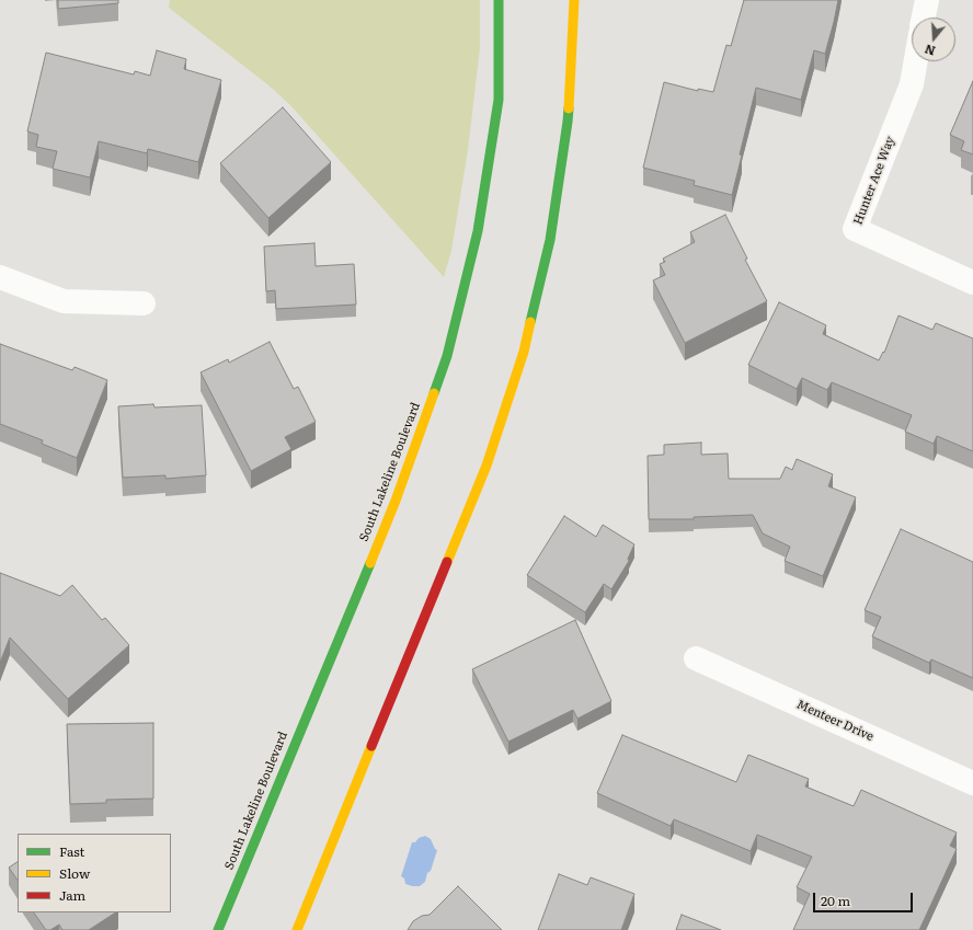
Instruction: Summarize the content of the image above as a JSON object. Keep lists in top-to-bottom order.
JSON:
{
  "streets": {
    "main road": ["South Lakeline Boulevard"],
    "street": ["Hunter Ace Way", "Menteer Drive"]
  },
  "legend": ["Fast", "Slow", "Jam"],
  "scale_bar": "20 m",
  "north": "bottom"
}
